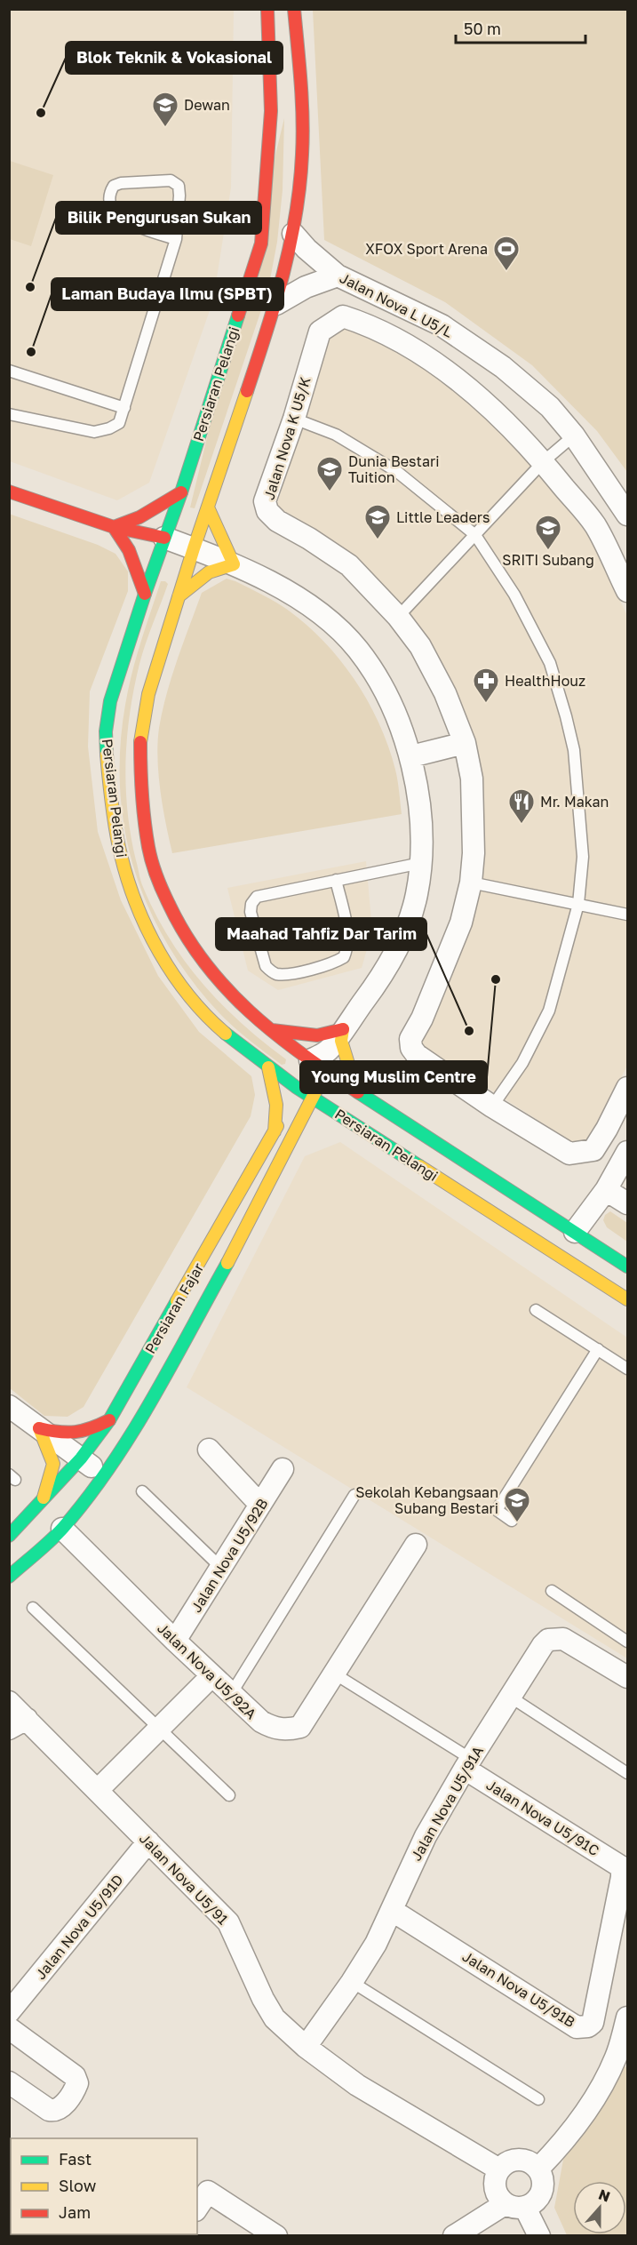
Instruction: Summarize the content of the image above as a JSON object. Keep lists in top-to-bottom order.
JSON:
{
  "streets": {
    "street": [
      "Jalan Nova L U5/L",
      "Persiaran Pelangi",
      "Jalan Nova K U5/K",
      "Persiaran Fajar",
      "Jalan Nova U5/92B",
      "Jalan Nova U5/92A",
      "Jalan Nova U5/91A",
      "Jalan Nova U5/91C",
      "Jalan Nova U5/91",
      "Jalan Nova U5/91D",
      "Jalan Nova U5/91B"
    ]
  },
  "crossings": [
    ["Jalan Nova L U5/L", "Persiaran Pelangi"],
    ["Persiaran Pelangi", "Persiaran Fajar"],
    ["Jalan Nova U5/92B", "Jalan Nova U5/92A"],
    ["Jalan Nova U5/91A", "Jalan Nova U5/91C"],
    ["Jalan Nova U5/91A", "Jalan Nova U5/91"],
    ["Jalan Nova U5/91A", "Jalan Nova U5/91B"],
    ["Jalan Nova U5/91C", "Jalan Nova U5/91B"],
    ["Jalan Nova U5/91", "Jalan Nova U5/91D"]
  ],
  "places": {
    "other": [
      "Blok Teknik & Vokasional",
      "Bilik Pengurusan Sukan",
      "Laman Budaya Ilmu (SPBT)",
      "Young Muslim Centre",
      "Maahad Tahfiz Dar Tarim"
    ],
    "school or university": [
      "Dewan",
      "Dunia Bestari Tuition",
      "Little Leaders",
      "SRITI Subang",
      "Sekolah Kebangsaan Subang Bestari"
    ],
    "sports": ["XFOX Sport Arena"],
    "pharmacy": ["HealthHouz"],
    "restaurant": ["Mr. Makan"]
  },
  "legend": ["Fast", "Slow", "Jam"],
  "scale_bar": "50 m",
  "north": "top"
}
